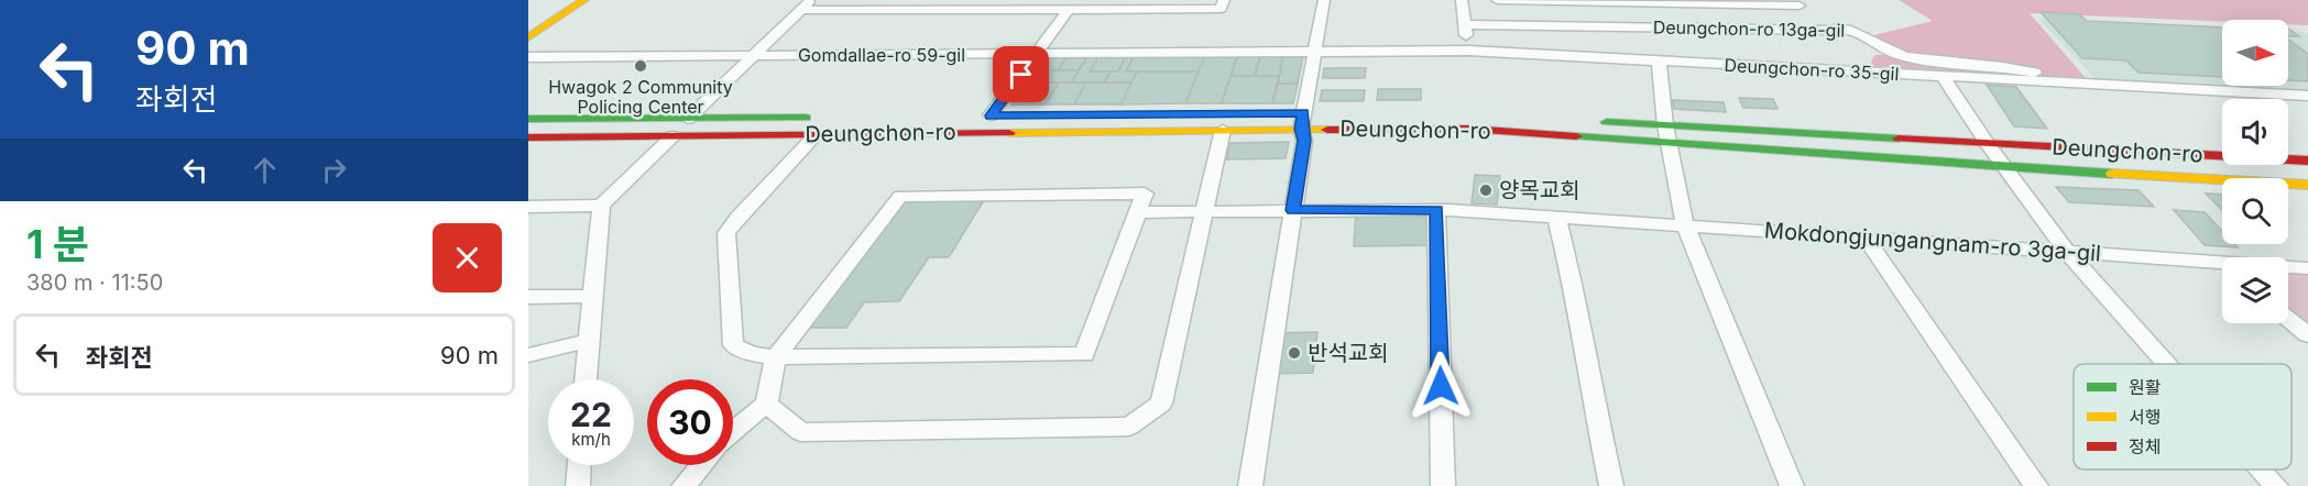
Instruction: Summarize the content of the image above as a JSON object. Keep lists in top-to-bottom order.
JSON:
{
  "streets": {
    "main road": ["Deungchon-ro"],
    "street": [
      "Deungchon-ro 13ga-gil",
      "Gomdallae-ro 59-gil",
      "Deungchon-ro 35-gil",
      "Mokdongjungangnam-ro 3ga-gil"
    ]
  },
  "crossings": [
    ["Deungchon-ro 13ga-gil", "Deungchon-ro 35-gil"],
    ["Gomdallae-ro 59-gil", "Deungchon-ro 35-gil"]
  ],
  "places": ["Hwagok 2 Community Policing Center", "양목교회", "반석교회"],
  "legend": ["원활", "서행", "정체"],
  "north": "right",
  "page": {
    "turn": ["90 m", "좌회전"],
    "heading": ["1 분", "380 m · 11:50"],
    "list": [
      {
        "name": "좌회전",
        "value": "90 m"
      }
    ],
    "speed": "22 km/h",
    "limit": "30"
  }
}
